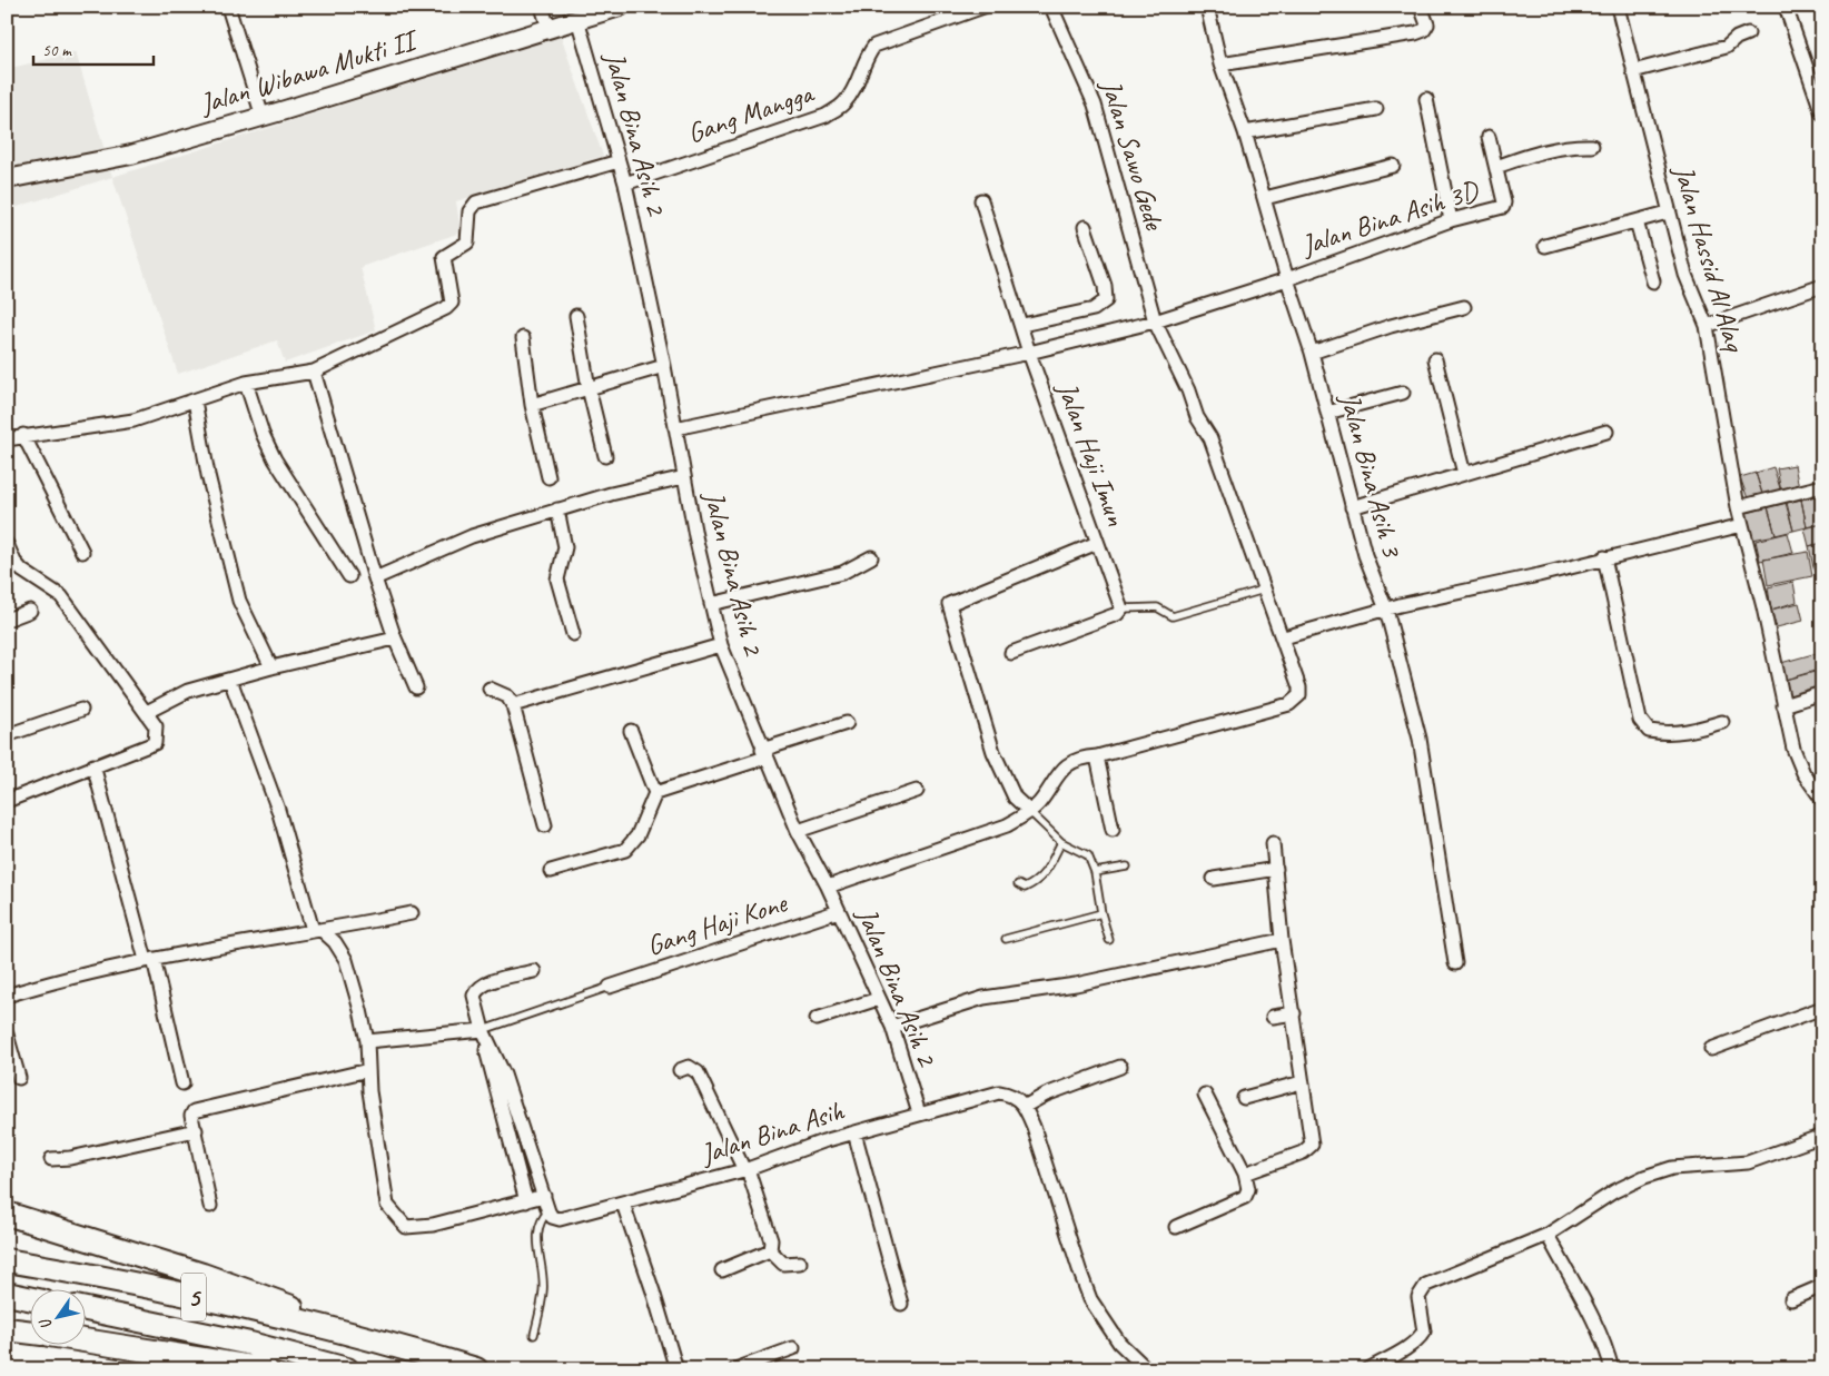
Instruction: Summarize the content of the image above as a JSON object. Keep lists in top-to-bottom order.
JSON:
{
  "streets": {
    "highway": ["5"],
    "main road": ["Jalan Wibawa Mukti II"],
    "street": [
      "Gang Mangga",
      "Jalan Bina Asih 2",
      "Jalan Sawo Gede",
      "Jalan Bina Asih 3D",
      "Jalan Hassid Al Alaq",
      "Jalan Haji Imun",
      "Jalan Bina Asih 3",
      "Gang Haji Kone",
      "Jalan Bina Asih"
    ]
  },
  "crossings": [
    ["Jalan Wibawa Mukti II", "Jalan Bina Asih 2"],
    ["Gang Mangga", "Jalan Bina Asih 2"],
    ["Jalan Bina Asih 2", "Jalan Bina Asih 3D"],
    ["Jalan Bina Asih 2", "Gang Haji Kone"],
    ["Jalan Bina Asih 2", "Jalan Bina Asih"],
    ["Jalan Sawo Gede", "Jalan Bina Asih 3D"],
    ["Jalan Bina Asih 3D", "Jalan Haji Imun"],
    ["Jalan Bina Asih 3D", "Jalan Bina Asih 3"]
  ],
  "scale_bar": "50 m",
  "north": "bottom left"
}
